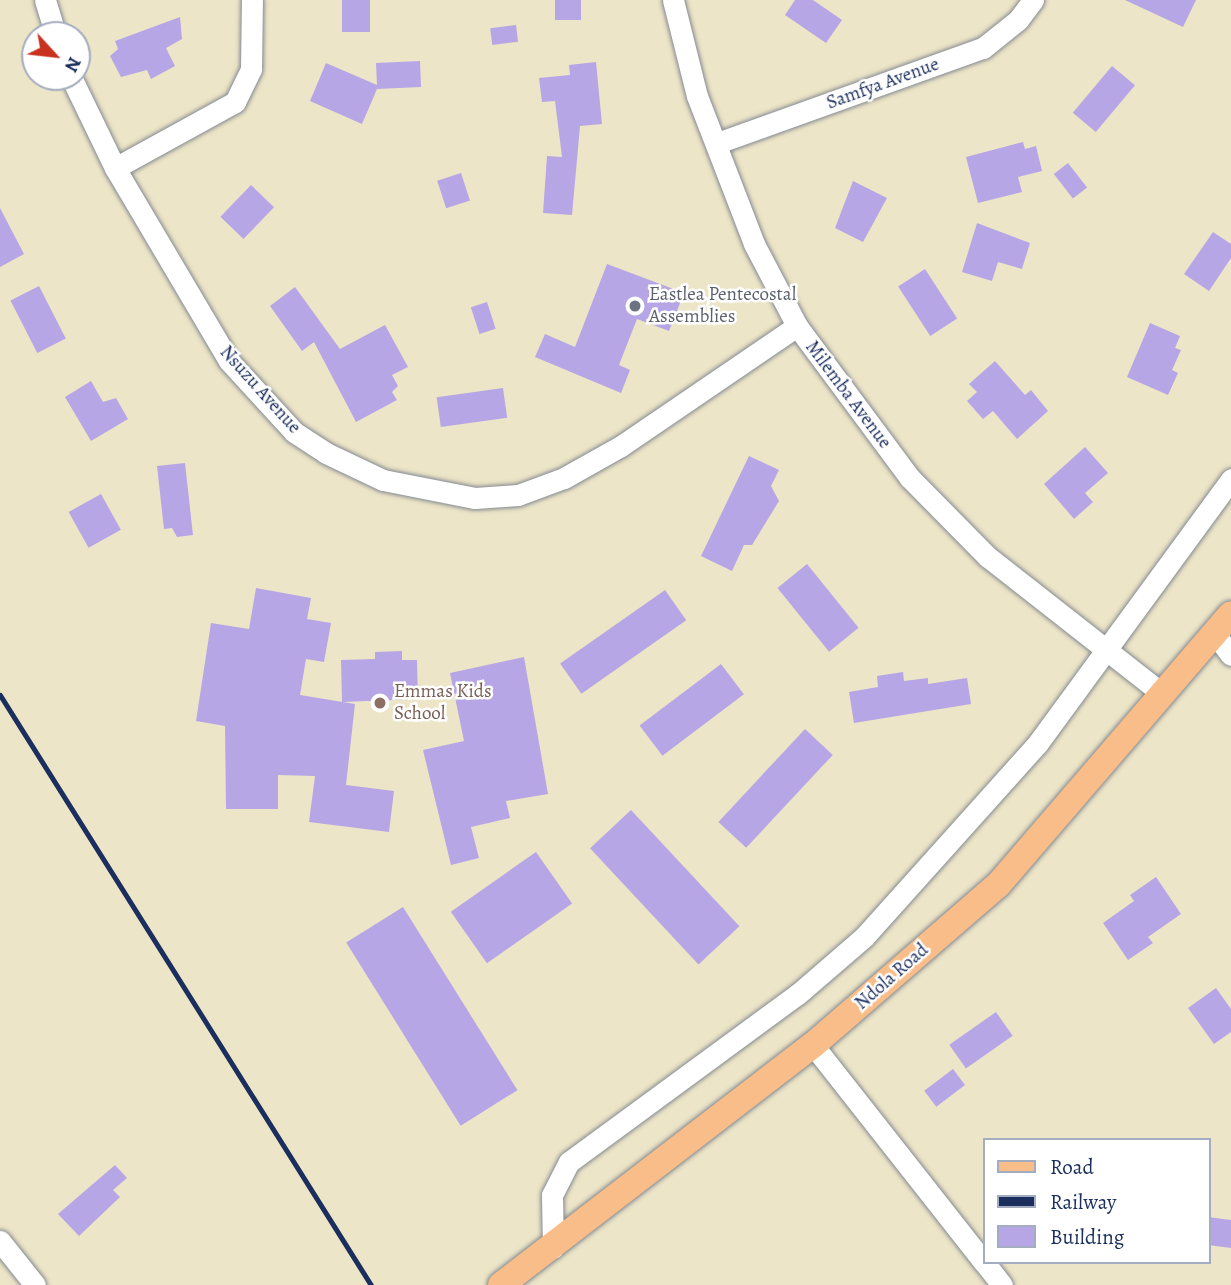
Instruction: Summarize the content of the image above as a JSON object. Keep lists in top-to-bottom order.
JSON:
{
  "streets": {
    "main road": ["Ndola Road"],
    "street": ["Samfya Avenue", "Nsuzu Avenue", "Milemba Avenue"]
  },
  "crossings": [
    ["Samfya Avenue", "Milemba Avenue"],
    ["Nsuzu Avenue", "Milemba Avenue"],
    ["Milemba Avenue", "Ndola Road"]
  ],
  "places": ["Eastlea Pentecostal Assemblies", "Emmas Kids School"],
  "legend": ["Road", "Railway", "Building"],
  "north": "bottom right"
}
